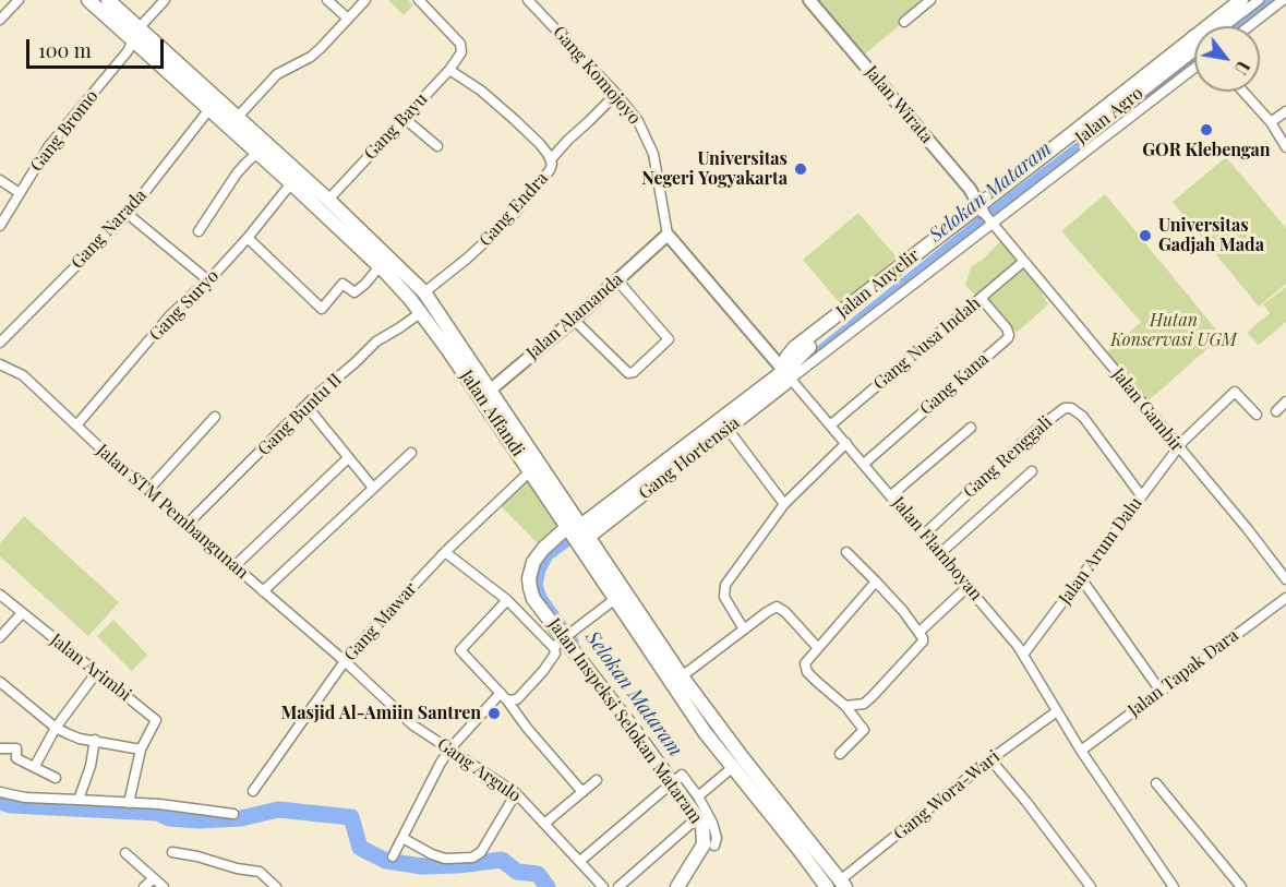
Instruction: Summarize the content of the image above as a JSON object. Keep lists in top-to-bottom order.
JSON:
{
  "streets": {
    "main road": [
      "Jalan Agro",
      "Jalan Anyelir",
      "Jalan Affandi",
      "Gang Hortensia",
      "Jalan Inspeksi Selokan Mataram"
    ],
    "street": [
      "Gang Komojoyo",
      "Jalan Wirata",
      "Gang Bayu",
      "Gang Bromo",
      "Gang Endra",
      "Gang Narada",
      "Gang Suryo",
      "Jalan Alamanda",
      "Gang Nusa Indah",
      "Gang Kana",
      "Jalan Gambir",
      "Gang Buntu II",
      "Gang Renggali",
      "Jalan STM Pembangunan",
      "Jalan Flamboyan",
      "Jalan Arum Dalu",
      "Gang Mawar",
      "Jalan Arimbi",
      "Jalan Tapak Dara",
      "Gang Argulo",
      "Gang Wora-Wari"
    ]
  },
  "crossings": [
    ["Gang Komojoyo", "Jalan Alamanda"],
    ["Gang Komojoyo", "Jalan Flamboyan"],
    ["Jalan Wirata", "Jalan Agro"],
    ["Jalan Wirata", "Jalan Anyelir"],
    ["Jalan Wirata", "Jalan Gambir"],
    ["Jalan Agro", "Jalan Anyelir"],
    ["Jalan Agro", "Jalan Gambir"],
    ["Gang Bayu", "Gang Endra"],
    ["Gang Bayu", "Jalan Affandi"],
    ["Gang Bromo", "Jalan Affandi"],
    ["Gang Endra", "Jalan Affandi"],
    ["Gang Narada", "Jalan Affandi"],
    ["Jalan Anyelir", "Jalan Gambir"],
    ["Jalan Anyelir", "Gang Hortensia"],
    ["Jalan Anyelir", "Jalan Flamboyan"],
    ["Gang Suryo", "Jalan Affandi"],
    ["Gang Suryo", "Jalan STM Pembangunan"],
    ["Jalan Alamanda", "Jalan Affandi"],
    ["Jalan Alamanda", "Jalan Flamboyan"],
    ["Gang Nusa Indah", "Gang Kana"],
    ["Gang Nusa Indah", "Jalan Gambir"],
    ["Gang Nusa Indah", "Jalan Flamboyan"],
    ["Gang Kana", "Jalan Flamboyan"],
    ["Jalan Gambir", "Jalan Arum Dalu"],
    ["Jalan Affandi", "Gang Buntu II"],
    ["Jalan Affandi", "Gang Hortensia"],
    ["Jalan Affandi", "Gang Mawar"],
    ["Jalan Affandi", "Jalan Inspeksi Selokan Mataram"],
    ["Jalan Affandi", "Gang Wora-Wari"],
    ["Gang Buntu II", "Jalan STM Pembangunan"],
    ["Gang Renggali", "Jalan Flamboyan"],
    ["Gang Renggali", "Jalan Arum Dalu"],
    ["Gang Hortensia", "Jalan Flamboyan"],
    ["Gang Hortensia", "Jalan Inspeksi Selokan Mataram"],
    ["Jalan STM Pembangunan", "Gang Mawar"],
    ["Jalan STM Pembangunan", "Gang Argulo"],
    ["Jalan Flamboyan", "Jalan Arum Dalu"],
    ["Jalan Flamboyan", "Jalan Tapak Dara"],
    ["Jalan Flamboyan", "Gang Wora-Wari"],
    ["Gang Mawar", "Gang Argulo"]
  ],
  "water": ["Selokan Mataram"],
  "parks": ["Hutan Konservasi UGM"],
  "places": [
    "GOR Klebengan",
    "Universitas Negeri Yogyakarta",
    "Universitas Gadjah Mada",
    "Masjid Al-Amiin Santren"
  ],
  "scale_bar": "100 m",
  "north": "bottom right"
}
